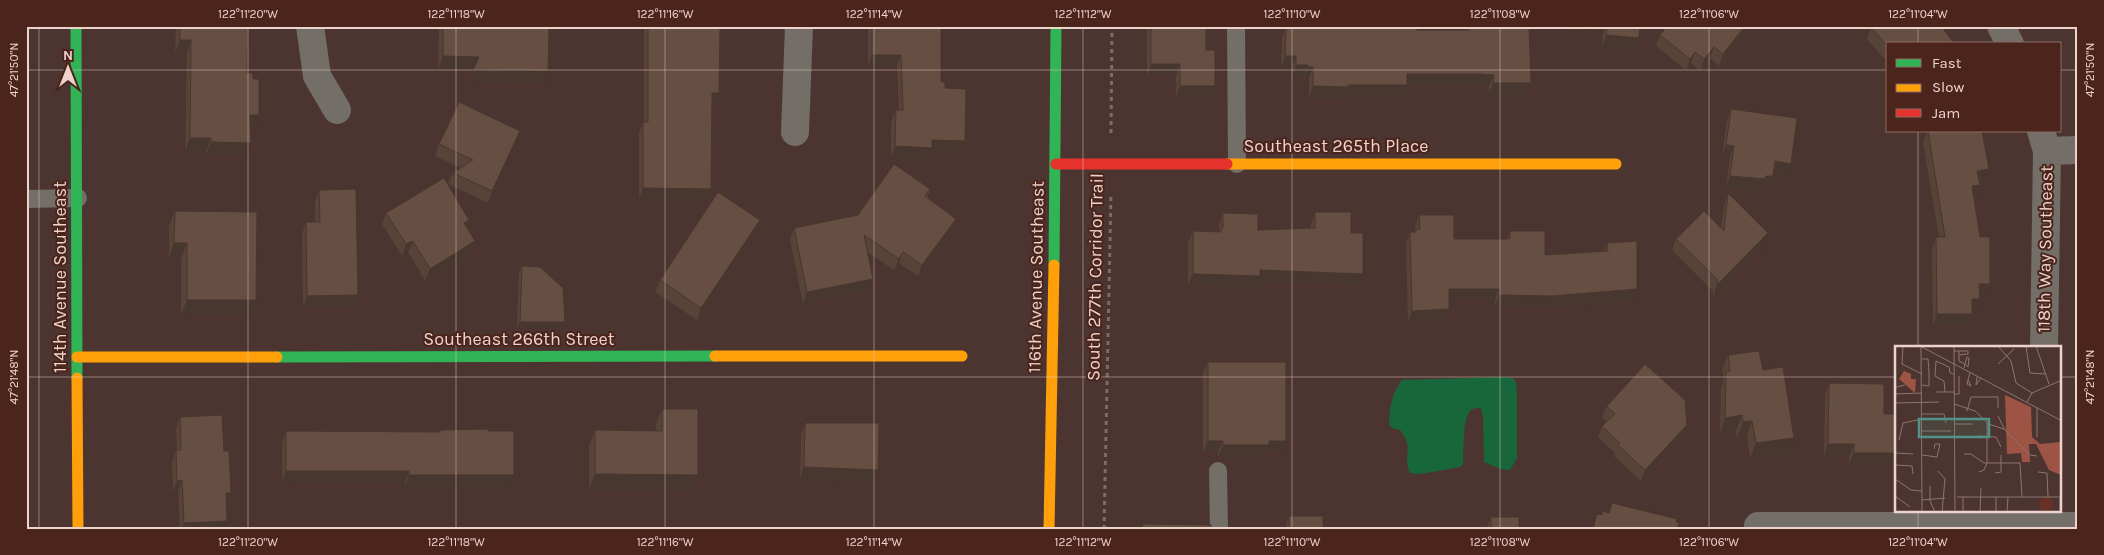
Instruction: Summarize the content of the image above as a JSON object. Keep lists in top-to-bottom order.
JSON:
{
  "streets": {
    "street": [
      "Southeast 265th Place",
      "118th Way Southeast",
      "114th Avenue Southeast",
      "116th Avenue Southeast",
      "Southeast 266th Street"
    ],
    "path": ["South 277th Corridor Trail"]
  },
  "crossings": [
    ["Southeast 265th Place", "116th Avenue Southeast"],
    ["Southeast 265th Place", "South 277th Corridor Trail"],
    ["114th Avenue Southeast", "Southeast 266th Street"]
  ],
  "legend": ["Fast", "Slow", "Jam"],
  "north": "top",
  "coordinates": [
    "122°11'20\"W",
    "122°11'18\"W",
    "122°11'16\"W",
    "122°11'14\"W",
    "122°11'12\"W",
    "122°11'10\"W",
    "122°11'08\"W",
    "122°11'06\"W",
    "122°11'04\"W",
    "47°21'50\"N",
    "47°21'48\"N"
  ]
}
